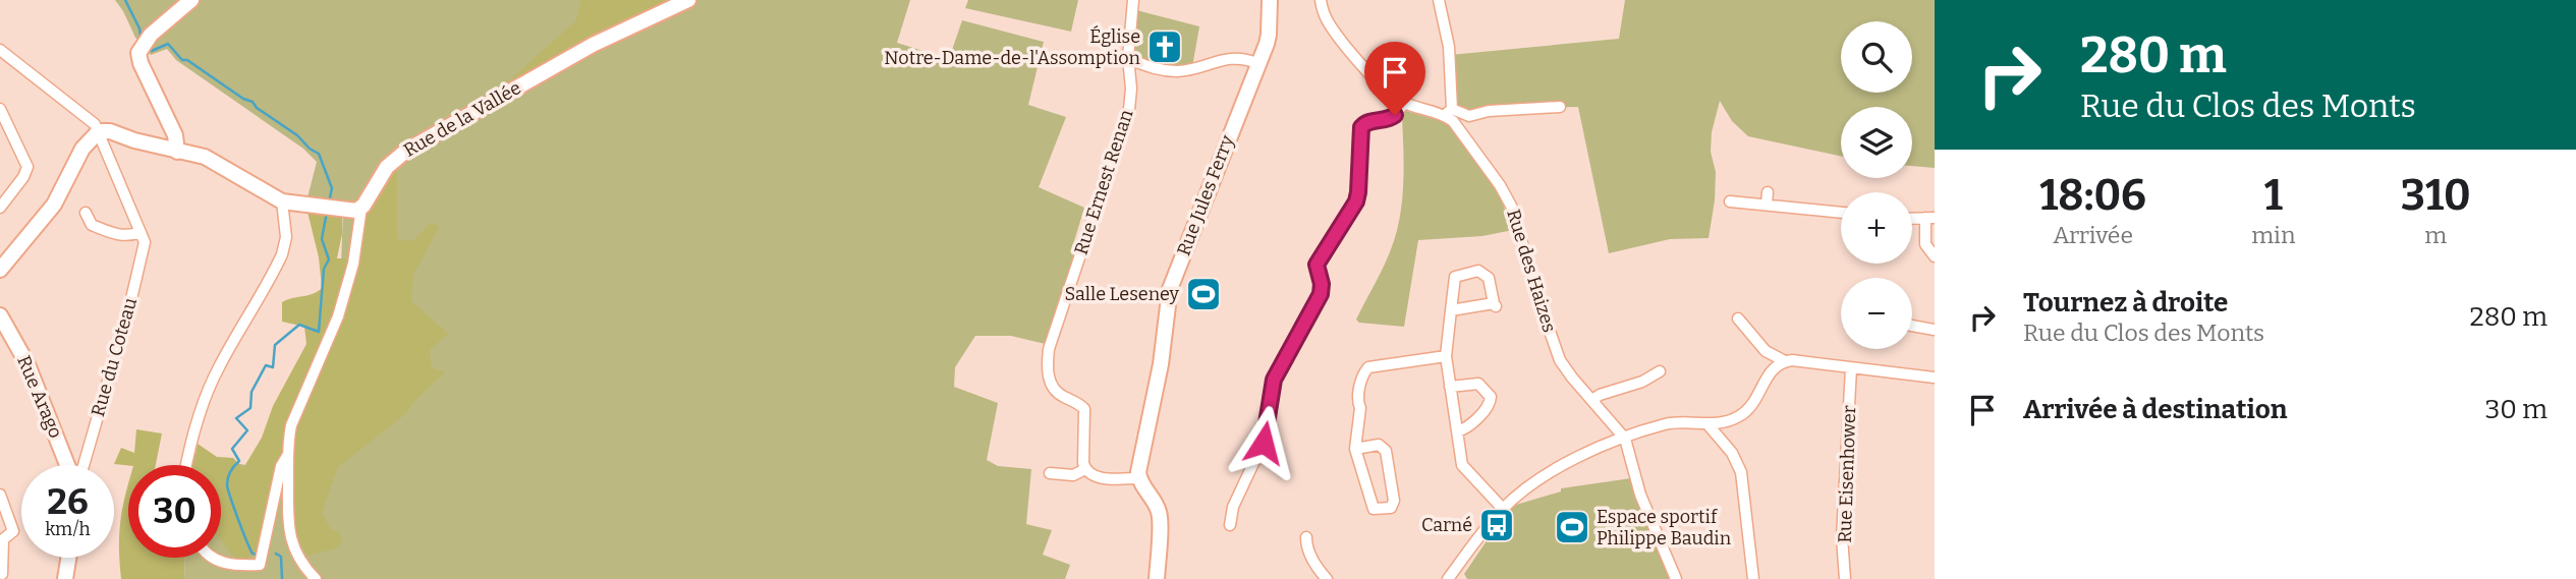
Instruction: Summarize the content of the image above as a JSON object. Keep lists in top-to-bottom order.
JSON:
{
  "streets": {
    "street": [
      "Rue de la Vallée",
      "Rue Ernest Renan",
      "Rue Jules Ferry",
      "Rue des Haizes",
      "Rue du Coteau",
      "Rue Arago",
      "Rue Eisenhower"
    ]
  },
  "places": {
    "church": ["Église Notre-Dame-de-l'Assomption"],
    "sports": ["Salle Leseney", "Espace sportif Philippe Baudin"],
    "bus stop": ["Carné"]
  },
  "page": {
    "turn": ["280 m", "Rue du Clos des Monts"],
    "map_buttons": ["+", "−"],
    "eta": [
      "18:06",
      "Arrivée",
      "1",
      "min",
      "310",
      "m"
    ],
    "list": [
      {
        "name": "Tournez à droite",
        "note": "Rue du Clos des Monts",
        "value": "280 m"
      },
      {
        "name": "Arrivée à destination",
        "value": "30 m"
      }
    ],
    "speed": "26 km/h",
    "limit": "30"
  }
}
